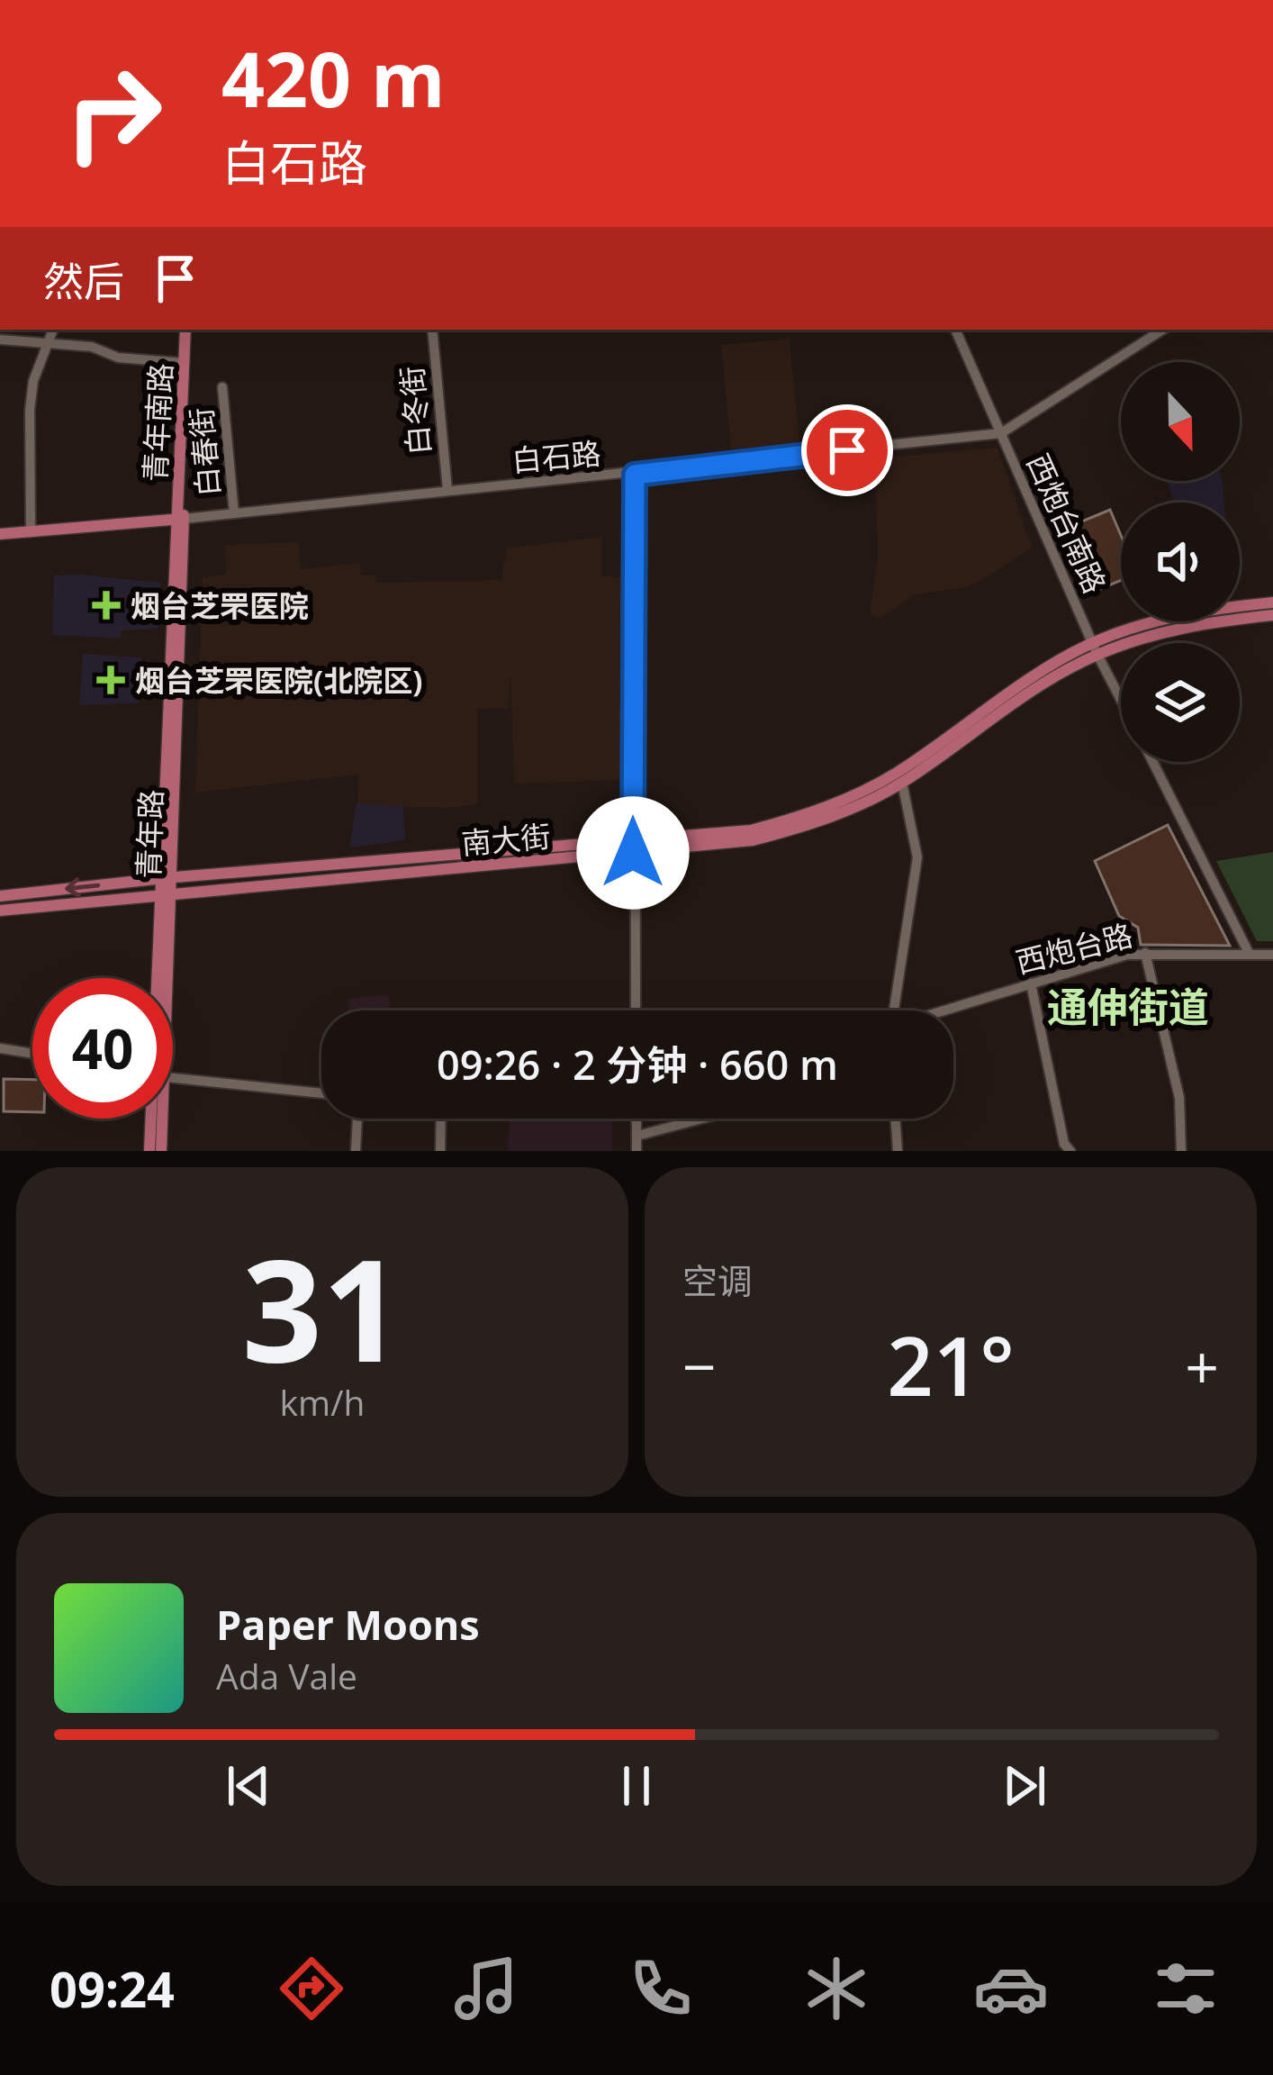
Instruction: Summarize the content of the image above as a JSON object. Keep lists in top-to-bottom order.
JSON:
{
  "streets": {
    "main road": ["青年南路", "青年路", "南大街"],
    "street": [
      "白冬街",
      "白春街",
      "白石路",
      "西炮台南路",
      "西炮台路"
    ]
  },
  "crossings": [
    ["白冬街", "白石路"],
    ["青年南路", "白石路"],
    ["青年南路", "青年路"],
    ["白春街", "白石路"],
    ["白石路", "西炮台南路"],
    ["白石路", "青年路"],
    ["西炮台南路", "南大街"],
    ["西炮台南路", "西炮台路"],
    ["青年路", "南大街"]
  ],
  "districts": ["通伸街道"],
  "places": {
    "health": ["烟台芝罘医院", "烟台芝罘医院(北院区)"]
  },
  "north": "bottom",
  "page": {
    "turn": ["420 m", "白石路"],
    "then": "然后",
    "limit": "40",
    "trip": "09:26 · 2 分钟 · 660 m",
    "tile": [
      ["31", "km/h"],
      "空调"
    ],
    "heat": ["−", "21°", "+"],
    "song": ["Paper Moons", "Ada Vale"],
    "tabs": "09:24"
  }
}
